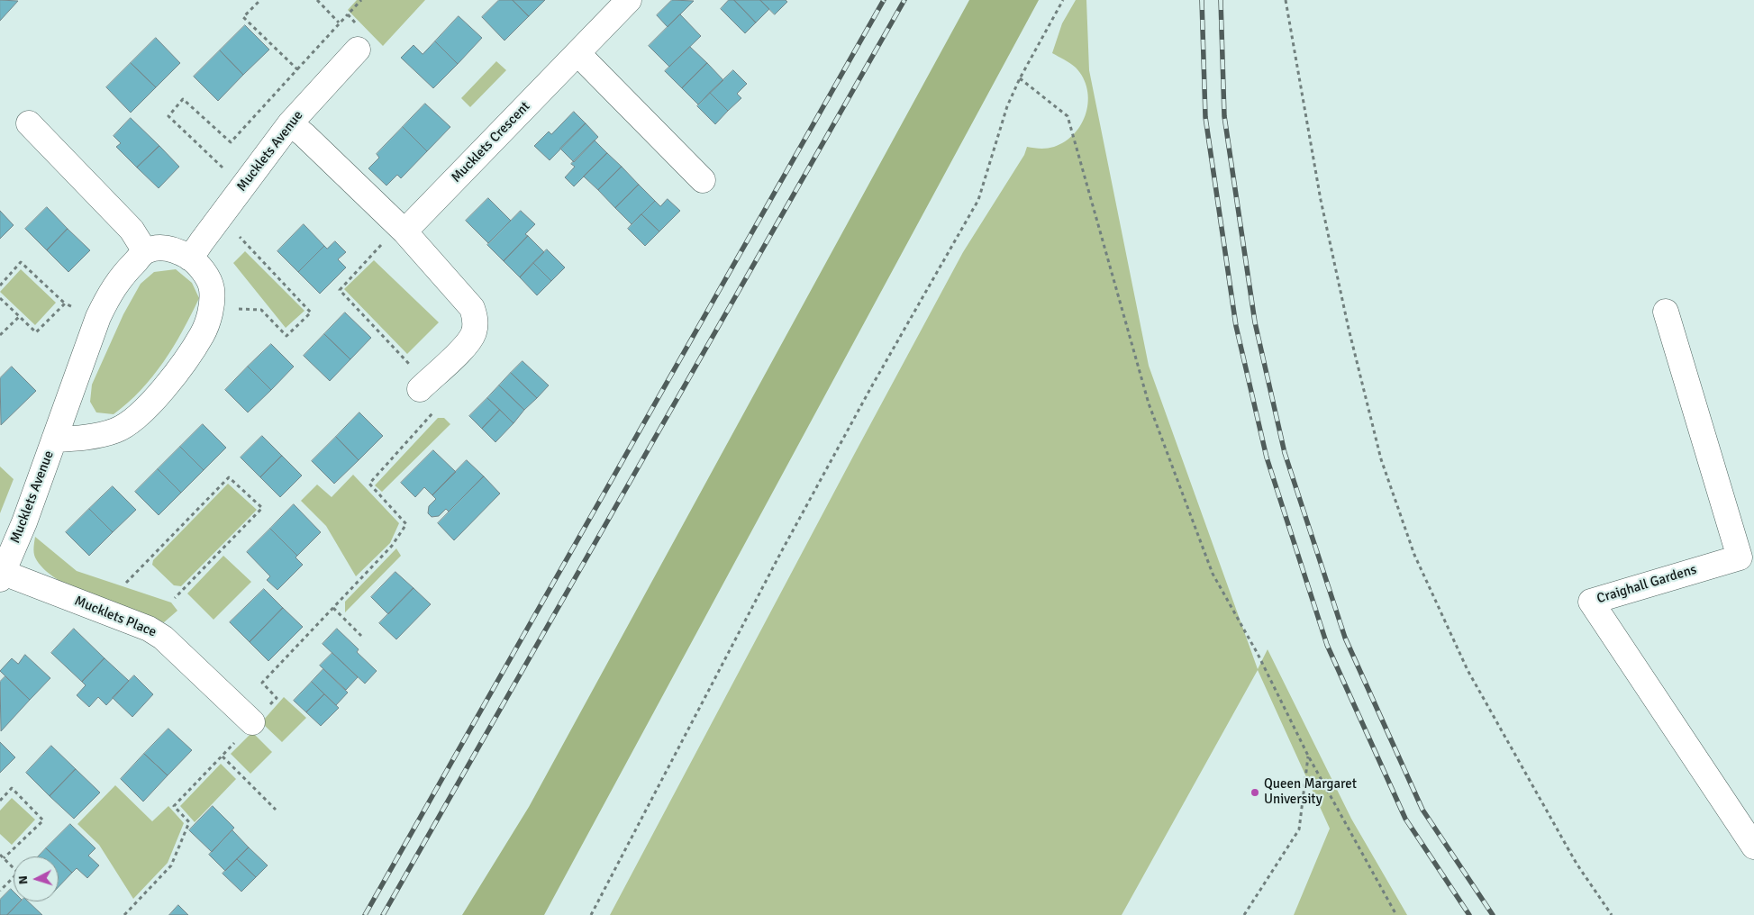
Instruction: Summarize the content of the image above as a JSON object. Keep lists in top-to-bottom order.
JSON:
{
  "streets": {
    "street": [
      "Mucklets Crescent",
      "Mucklets Avenue",
      "Craighall Gardens",
      "Mucklets Place"
    ]
  },
  "crossings": [
    ["Mucklets Avenue", "Mucklets Place"]
  ],
  "places": ["Queen Margaret University"],
  "north": "left"
}
